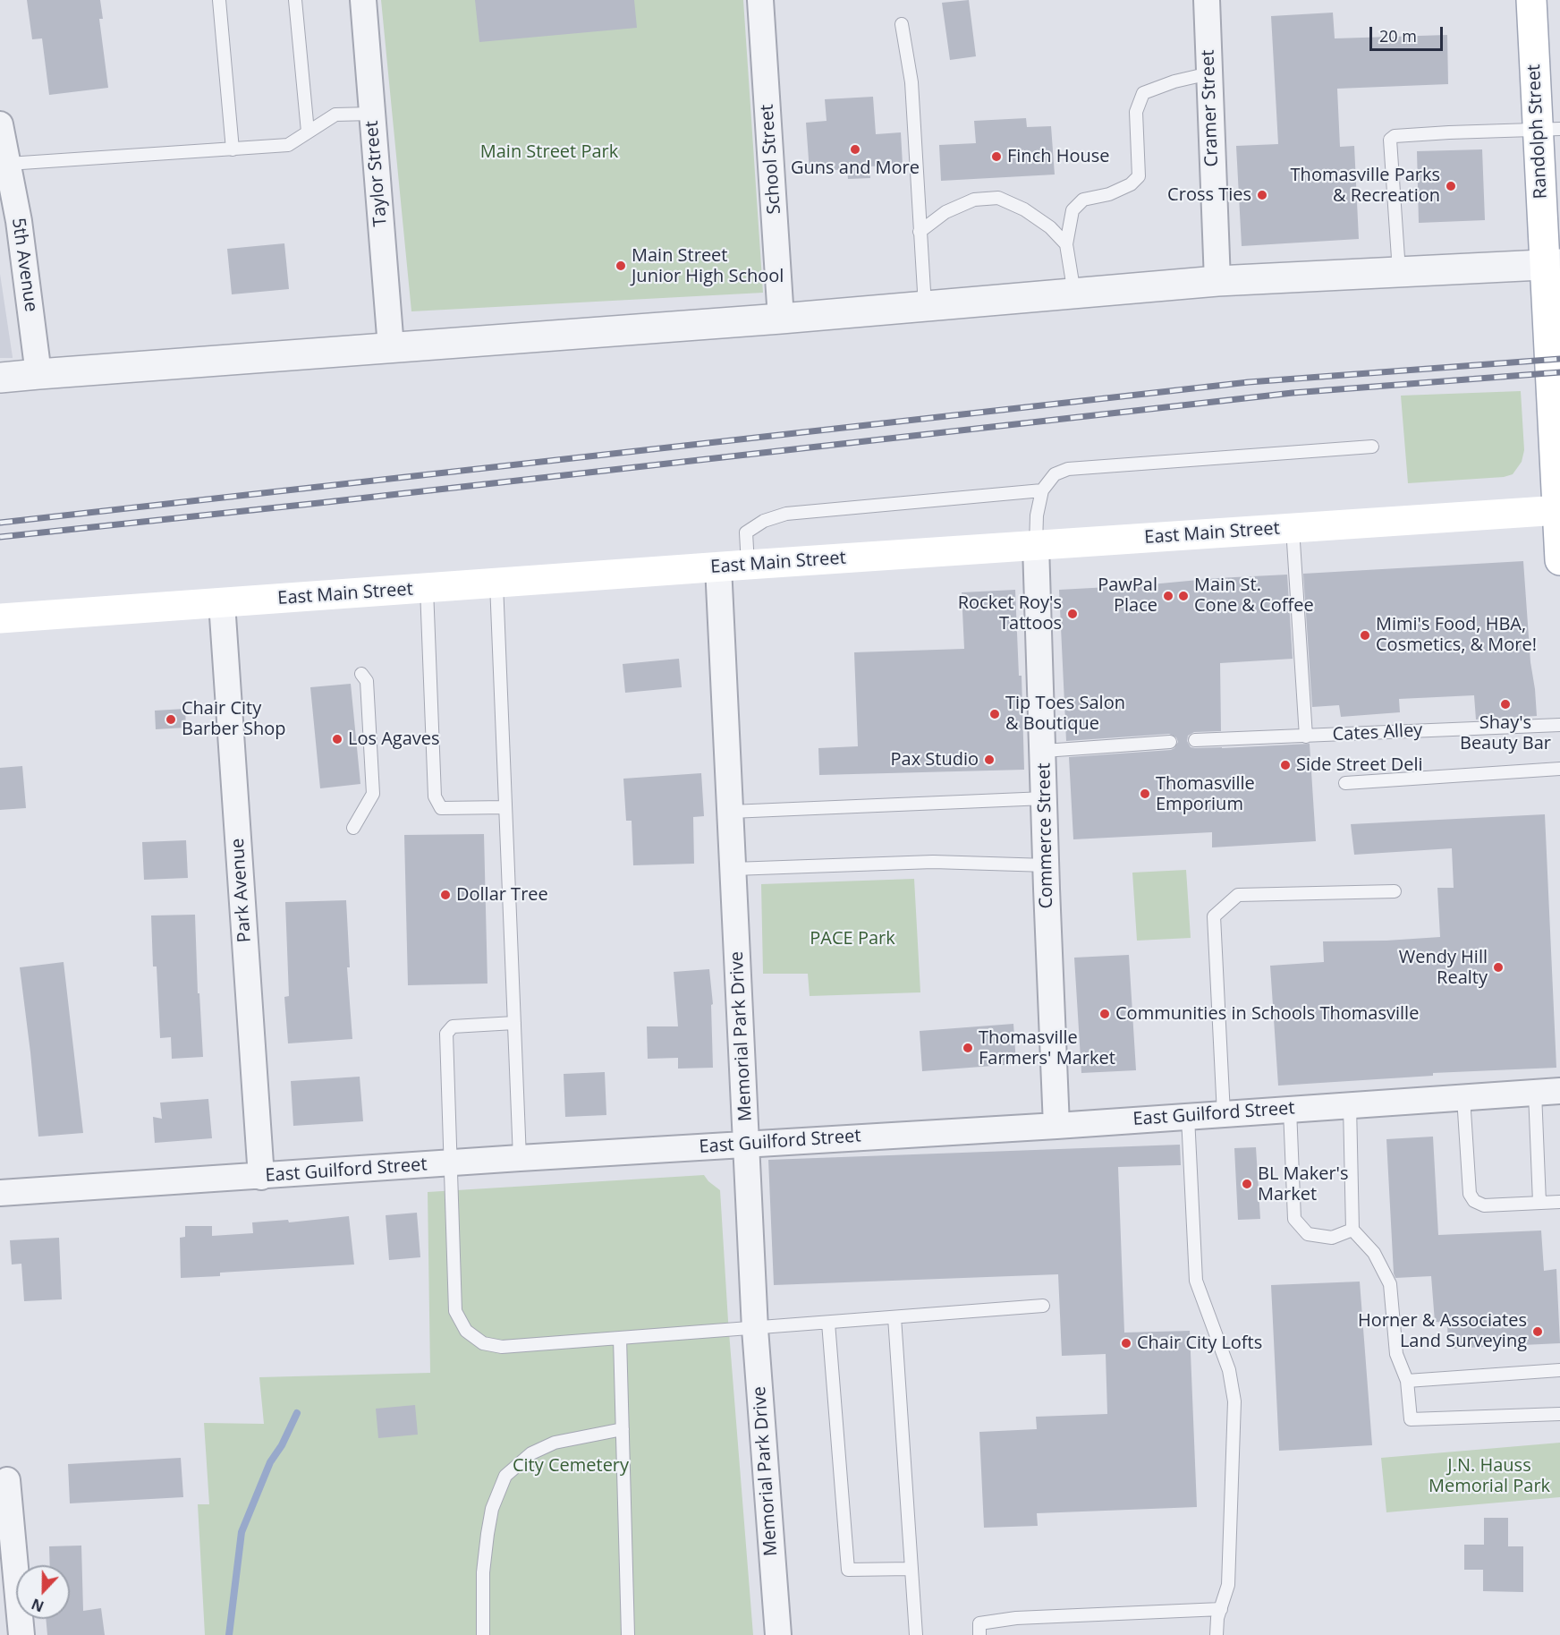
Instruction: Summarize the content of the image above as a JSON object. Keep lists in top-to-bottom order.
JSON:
{
  "streets": {
    "main road": ["Randolph Street", "East Main Street"],
    "street": [
      "Cramer Street",
      "School Street",
      "Taylor Street",
      "5th Avenue",
      "Commerce Street",
      "Park Avenue",
      "Memorial Park Drive",
      "East Guilford Street"
    ],
    "lane": ["Cates Alley"]
  },
  "crossings": [
    ["Randolph Street", "East Main Street"],
    ["East Main Street", "Commerce Street"],
    ["East Main Street", "Park Avenue"],
    ["East Main Street", "Memorial Park Drive"],
    ["Commerce Street", "East Guilford Street"],
    ["Park Avenue", "East Guilford Street"],
    ["Memorial Park Drive", "East Guilford Street"]
  ],
  "parks": [
    "Main Street Park",
    "PACE Park",
    "City Cemetery",
    "J.N. Hauss Memorial Park"
  ],
  "places": [
    "Guns and More",
    "Finch House",
    "Thomasville Parks & Recreation",
    "Cross Ties",
    "Main Street Junior High School",
    "PawPal Place",
    "Main St. Cone & Coffee",
    "Rocket Roy's Tattoos",
    "Mimi's Food, HBA, Cosmetics, & More!",
    "Shay's Beauty Bar",
    "Tip Toes Salon & Boutique",
    "Chair City Barber Shop",
    "Los Agaves",
    "Pax Studio",
    "Side Street Deli",
    "Thomasville Emporium",
    "Dollar Tree",
    "Wendy Hill Realty",
    "Communities in Schools Thomasville",
    "Thomasville Farmers' Market",
    "BL Maker's Market",
    "Horner & Associates Land Surveying",
    "Chair City Lofts"
  ],
  "scale_bar": "20 m",
  "north": "bottom"
}
